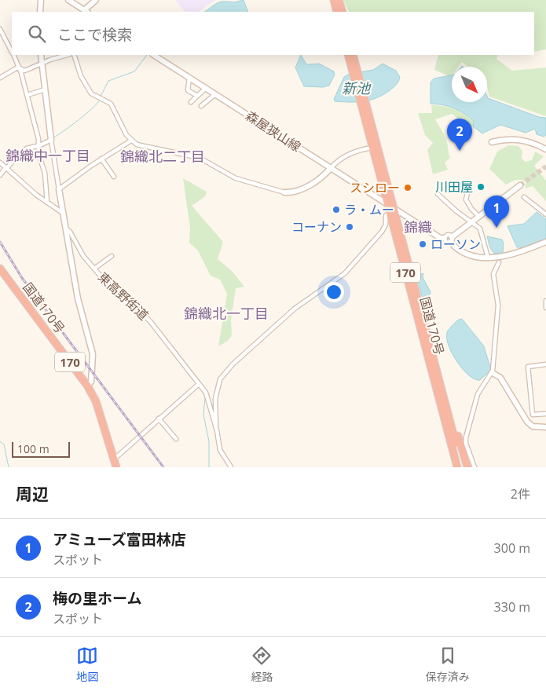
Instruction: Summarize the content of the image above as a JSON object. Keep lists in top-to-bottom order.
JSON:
{
  "streets": {
    "highway": ["170", "国道170号"],
    "street": ["森屋狭山線", "東高野街道"]
  },
  "crossings": [
    ["森屋狭山線", "国道170号"]
  ],
  "districts": [
    "錦織中一丁目",
    "錦織北二丁目",
    "錦織",
    "錦織北一丁目"
  ],
  "water": ["新池"],
  "places": [
    "川田屋",
    "スシロー",
    "ラ・ムー",
    "コーナン",
    "ローソン"
  ],
  "scale_bar": "100 m",
  "north": "bottom right",
  "page": {
    "search": "ここで検索",
    "pins": ["2", "1"],
    "scale": "100 m",
    "heading": ["周辺", "2件"],
    "list": [
      {
        "mark": "1",
        "name": "アミューズ富田林店",
        "note": "スポット",
        "value": "300 m"
      },
      {
        "mark": "2",
        "name": "梅の里ホーム",
        "note": "スポット",
        "value": "330 m"
      }
    ],
    "nav": ["地図", "経路", "保存済み"]
  }
}
